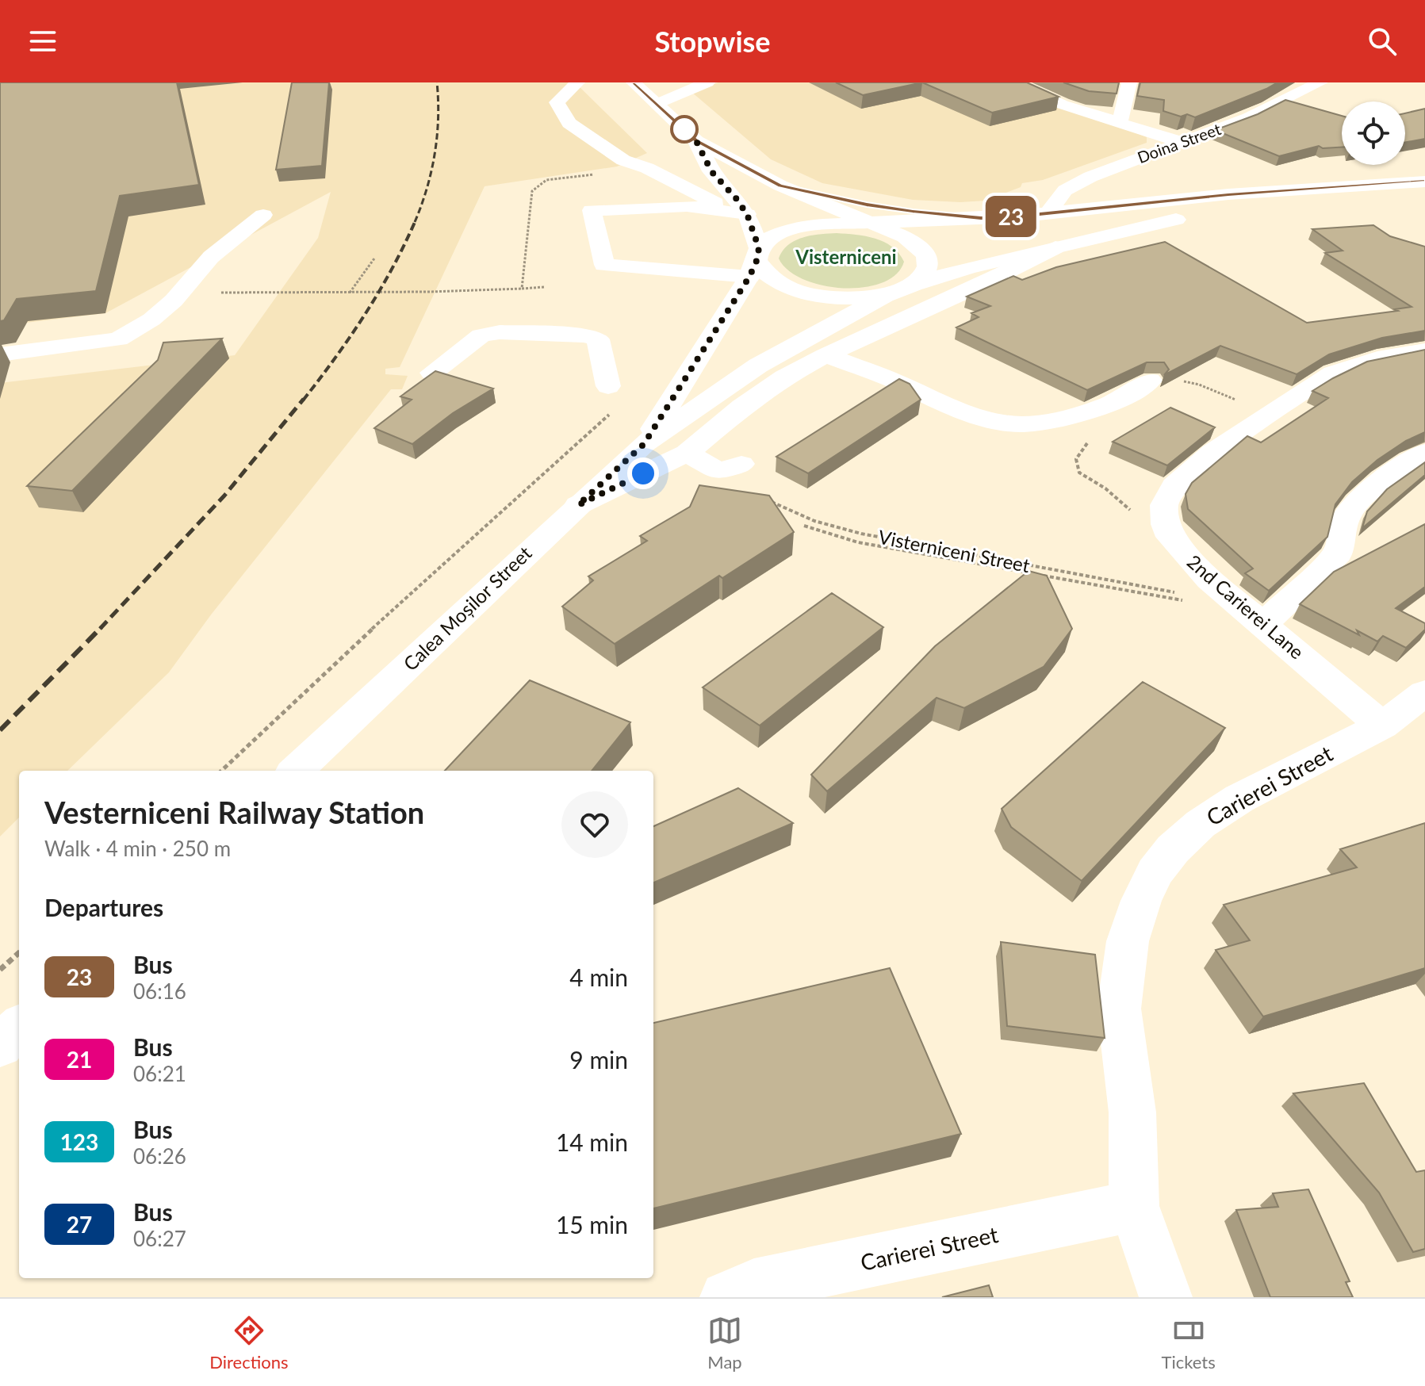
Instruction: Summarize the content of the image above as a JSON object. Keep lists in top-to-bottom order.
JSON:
{
  "streets": {
    "main road": [
      "Doina Street",
      "2nd Carierei Lane",
      "Calea Moșilor Street",
      "Carierei Street"
    ],
    "path": ["Visterniceni Street"]
  },
  "crossings": [
    ["Visterniceni Street", "2nd Carierei Lane"],
    ["2nd Carierei Lane", "Carierei Street"]
  ],
  "districts": ["Visterniceni"],
  "lines": ["bus line 23"],
  "page": {
    "header": "Stopwise",
    "on_map": "23",
    "heading": [
      ["Vesterniceni Railway Station", "Walk · 4 min · 250 m"],
      "Departures"
    ],
    "list": [
      {
        "mark": "23",
        "name": "Bus",
        "note": "06:16",
        "value": "4 min"
      },
      {
        "mark": "21",
        "name": "Bus",
        "note": "06:21",
        "value": "9 min"
      },
      {
        "mark": "123",
        "name": "Bus",
        "note": "06:26",
        "value": "14 min"
      },
      {
        "mark": "27",
        "name": "Bus",
        "note": "06:27",
        "value": "15 min"
      }
    ],
    "tabs": ["Directions", "Map", "Tickets"]
  }
}
